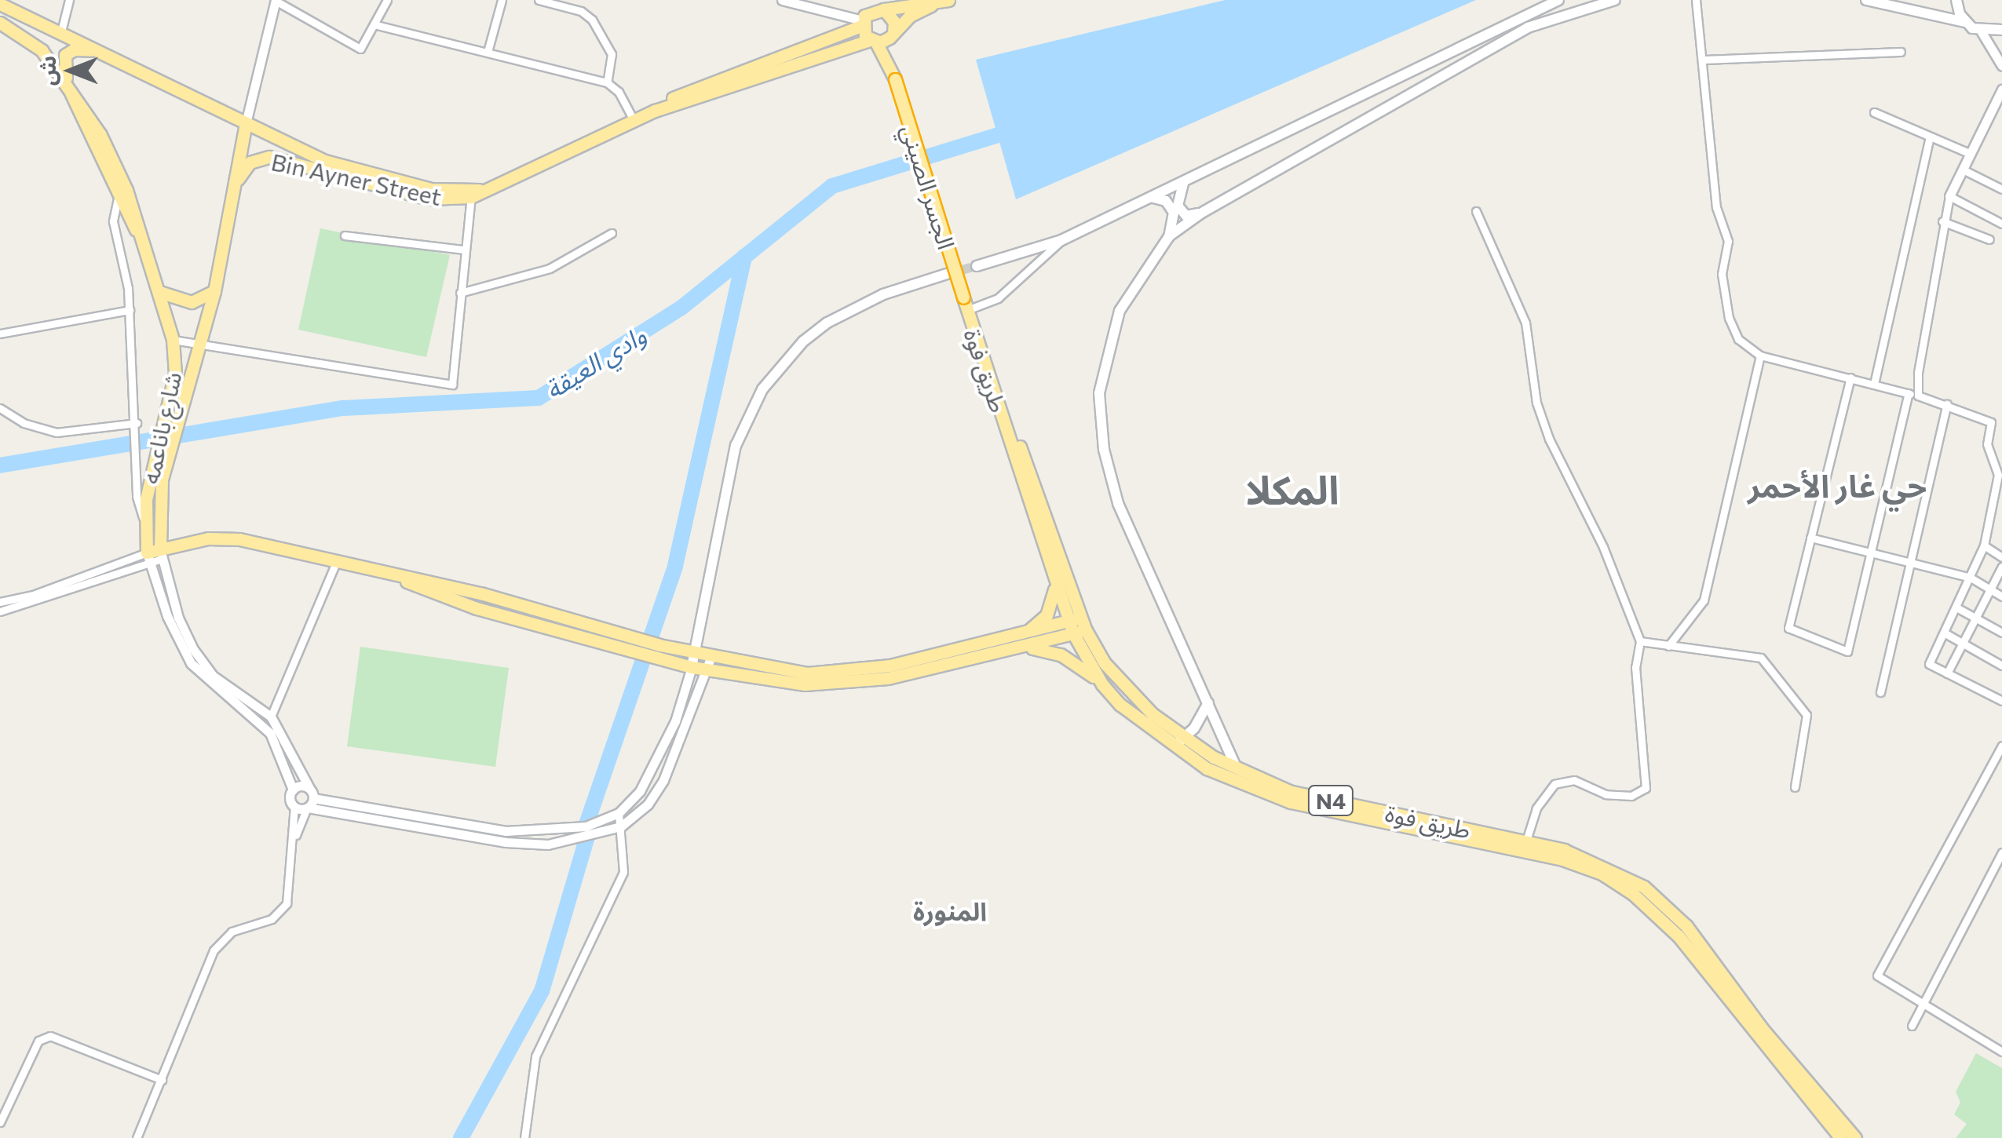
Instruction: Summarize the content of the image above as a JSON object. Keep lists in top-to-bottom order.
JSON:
{
  "streets": {
    "highway": [
      "Bin Ayner Street",
      "الجسر الصيني",
      "طريق فوة",
      "شارع باناعمه",
      "N4"
    ]
  },
  "crossings": [
    ["Bin Ayner Street", "شارع باناعمه"],
    ["الجسر الصيني", "طريق فوة"]
  ],
  "districts": ["حي غار الأحمر", "المكلا", "المنورة"],
  "water": ["وادي العيقة"],
  "north": "left"
}
